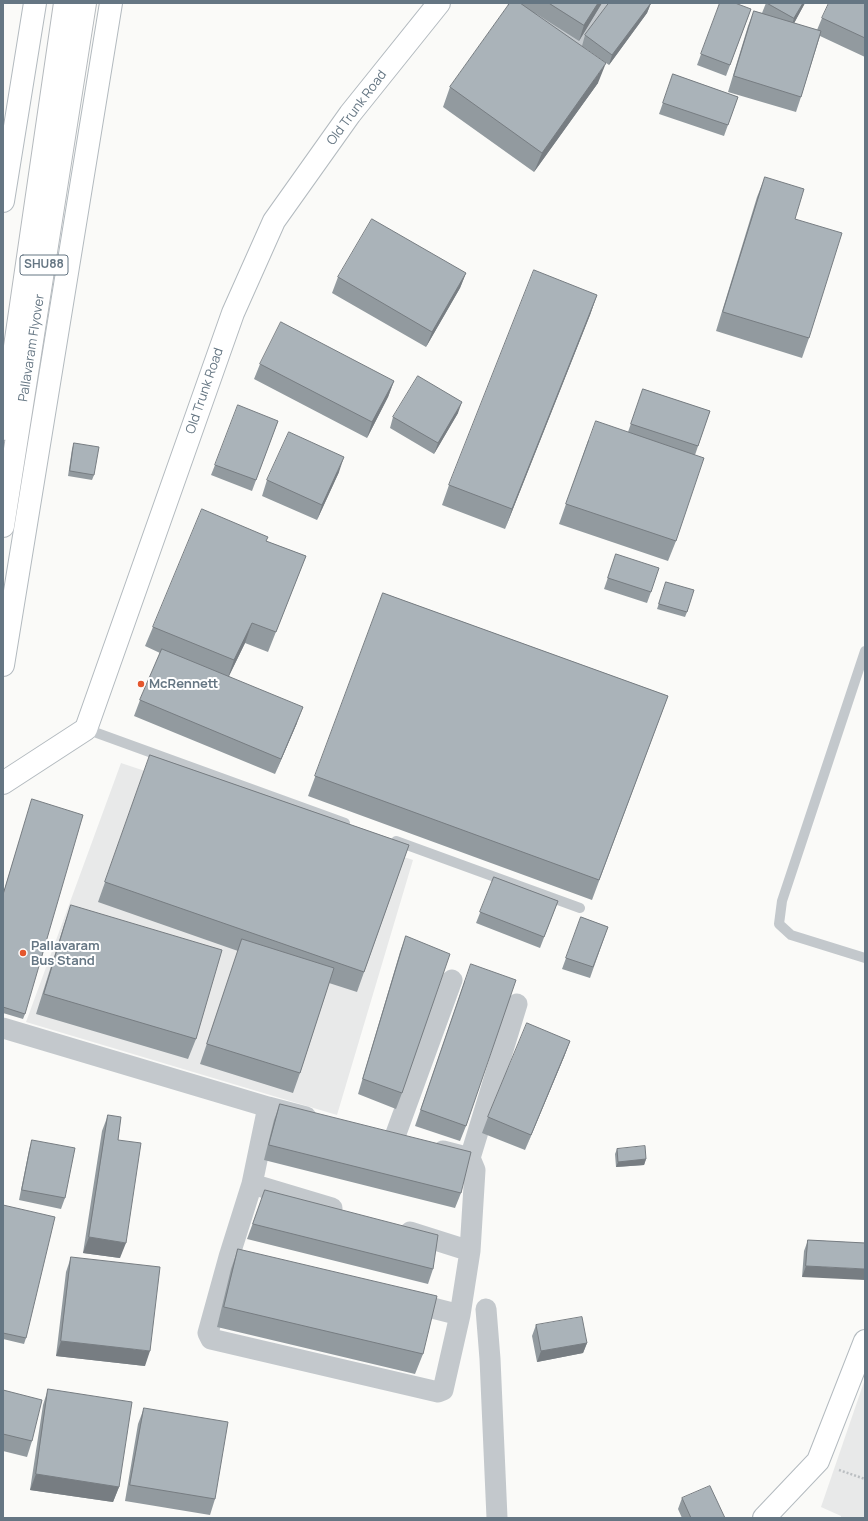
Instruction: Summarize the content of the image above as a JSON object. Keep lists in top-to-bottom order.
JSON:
{
  "streets": {
    "street": ["Old Trunk Road", "SHU88", "Pallavaram Flyover"]
  },
  "places": ["McRennett", "Pallavaram Bus Stand"]
}
